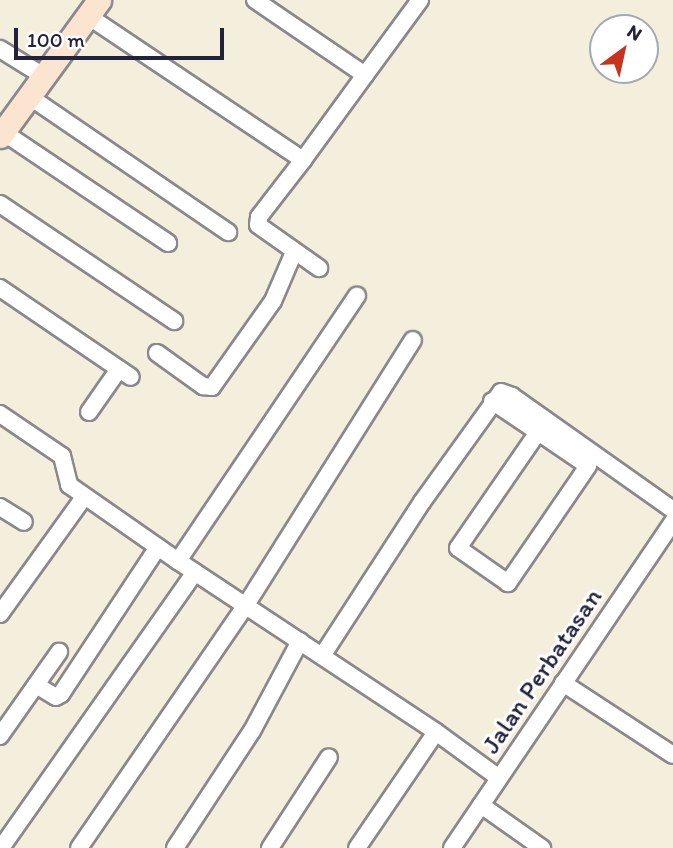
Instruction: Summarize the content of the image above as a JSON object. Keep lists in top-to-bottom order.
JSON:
{
  "streets": {
    "street": ["Jalan Perbatasan"]
  },
  "scale_bar": "100 m",
  "north": "top right"
}
